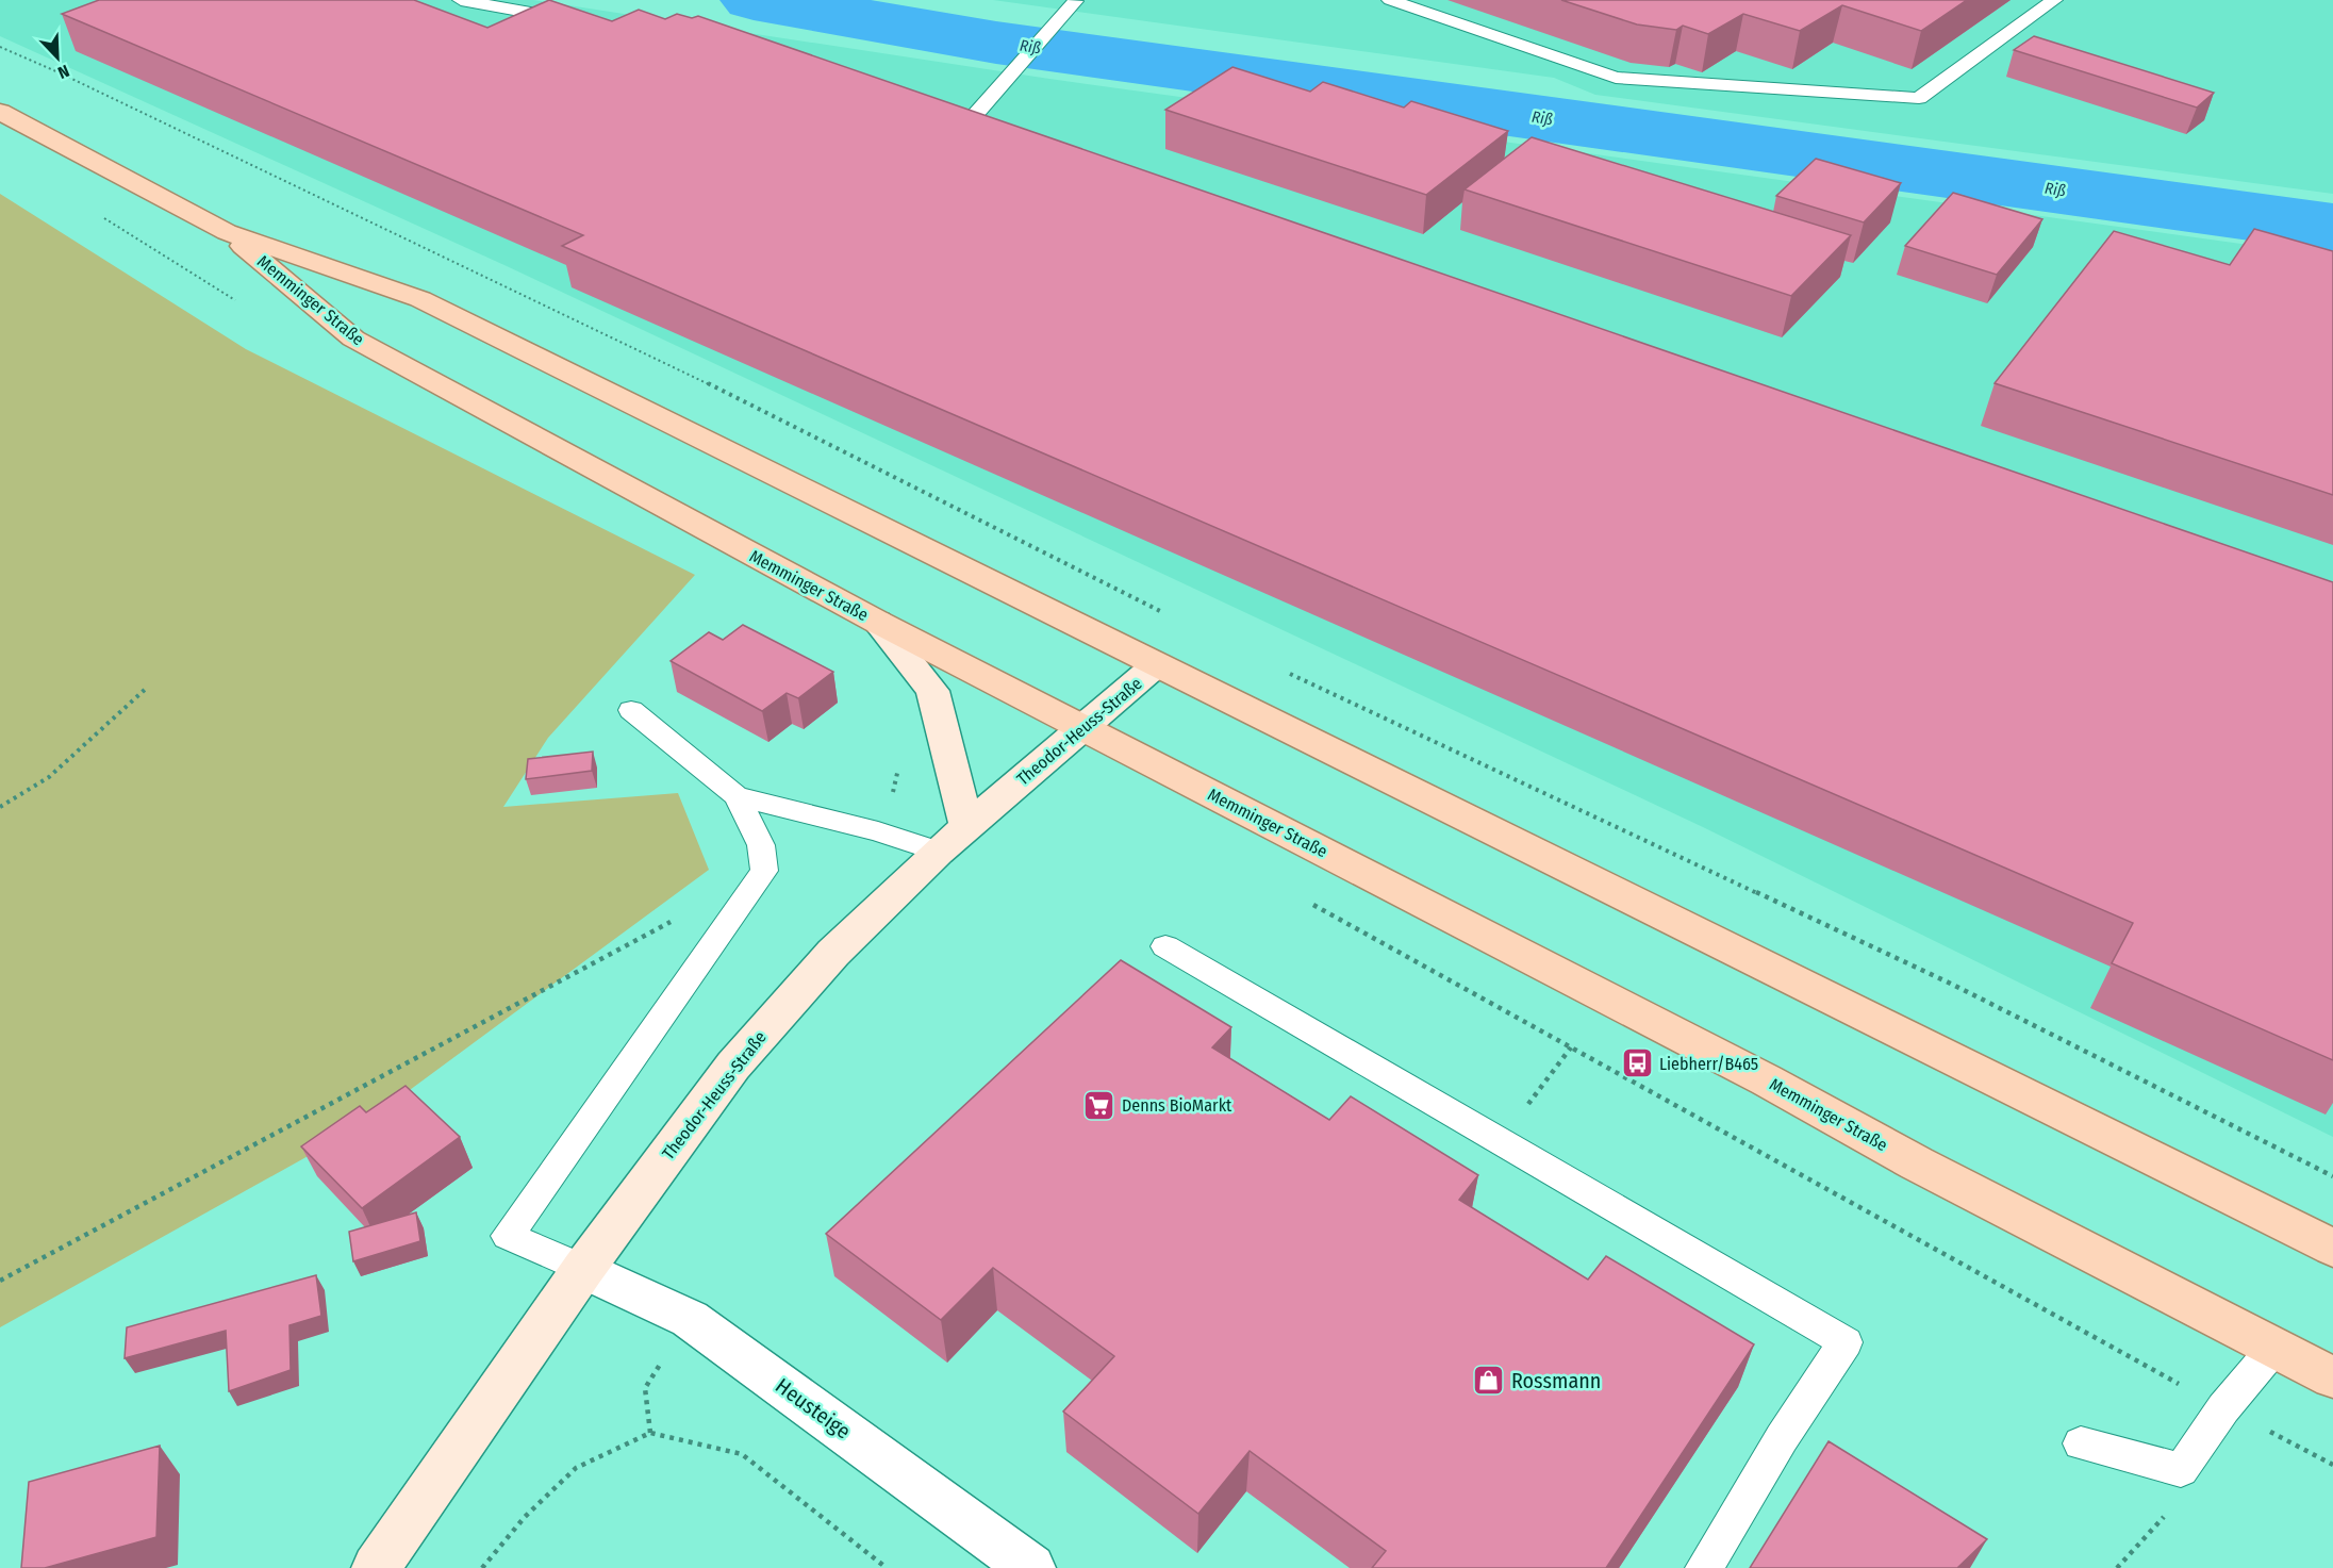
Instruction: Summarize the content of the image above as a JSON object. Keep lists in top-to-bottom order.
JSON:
{
  "streets": {
    "main road": ["Memminger Straße"],
    "street": ["Theodor-Heuss-Straße", "Heusteige"]
  },
  "crossings": [
    ["Memminger Straße", "Theodor-Heuss-Straße"],
    ["Theodor-Heuss-Straße", "Heusteige"]
  ],
  "water": ["Riß"],
  "places": {
    "bus stop": ["Liebherr/B465"],
    "supermarket": ["Denns BioMarkt"],
    "shop": ["Rossmann"]
  },
  "north": "bottom right"
}
